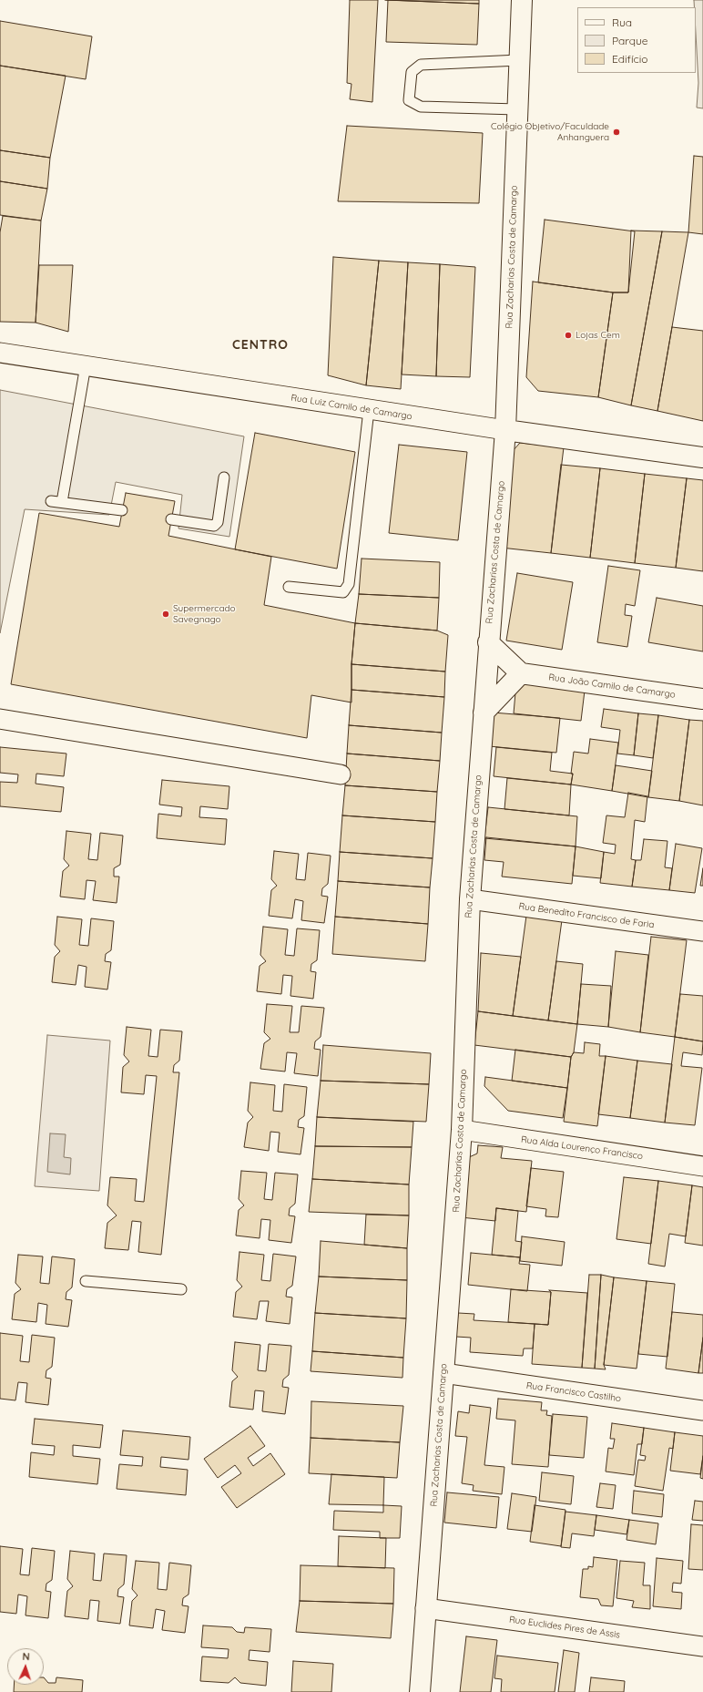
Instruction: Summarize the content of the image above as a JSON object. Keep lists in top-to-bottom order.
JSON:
{
  "streets": {
    "main road": ["Rua Zacharias Costa de Camargo", "Rua Luiz Camilo de Camargo", "Rua João Camilo de Camargo"],
    "street": [
      "Rua Benedito Francisco de Faria",
      "Rua Alda Lourenço Francisco",
      "Rua Francisco Castilho",
      "Rua Euclides Pires de Assis"
    ]
  },
  "crossings": [
    ["Rua Zacharias Costa de Camargo", "Rua Luiz Camilo de Camargo"],
    ["Rua Zacharias Costa de Camargo", "Rua Benedito Francisco de Faria"],
    ["Rua Zacharias Costa de Camargo", "Rua Alda Lourenço Francisco"],
    ["Rua Zacharias Costa de Camargo", "Rua Francisco Castilho"],
    ["Rua Zacharias Costa de Camargo", "Rua Euclides Pires de Assis"]
  ],
  "districts": ["CENTRO"],
  "places": ["Colégio Objetivo/Faculdade Anhanguera", "Lojas Cem", "Supermercado Savegnago"],
  "legend": ["Rua", "Parque", "Edifício"],
  "north": "top"
}
